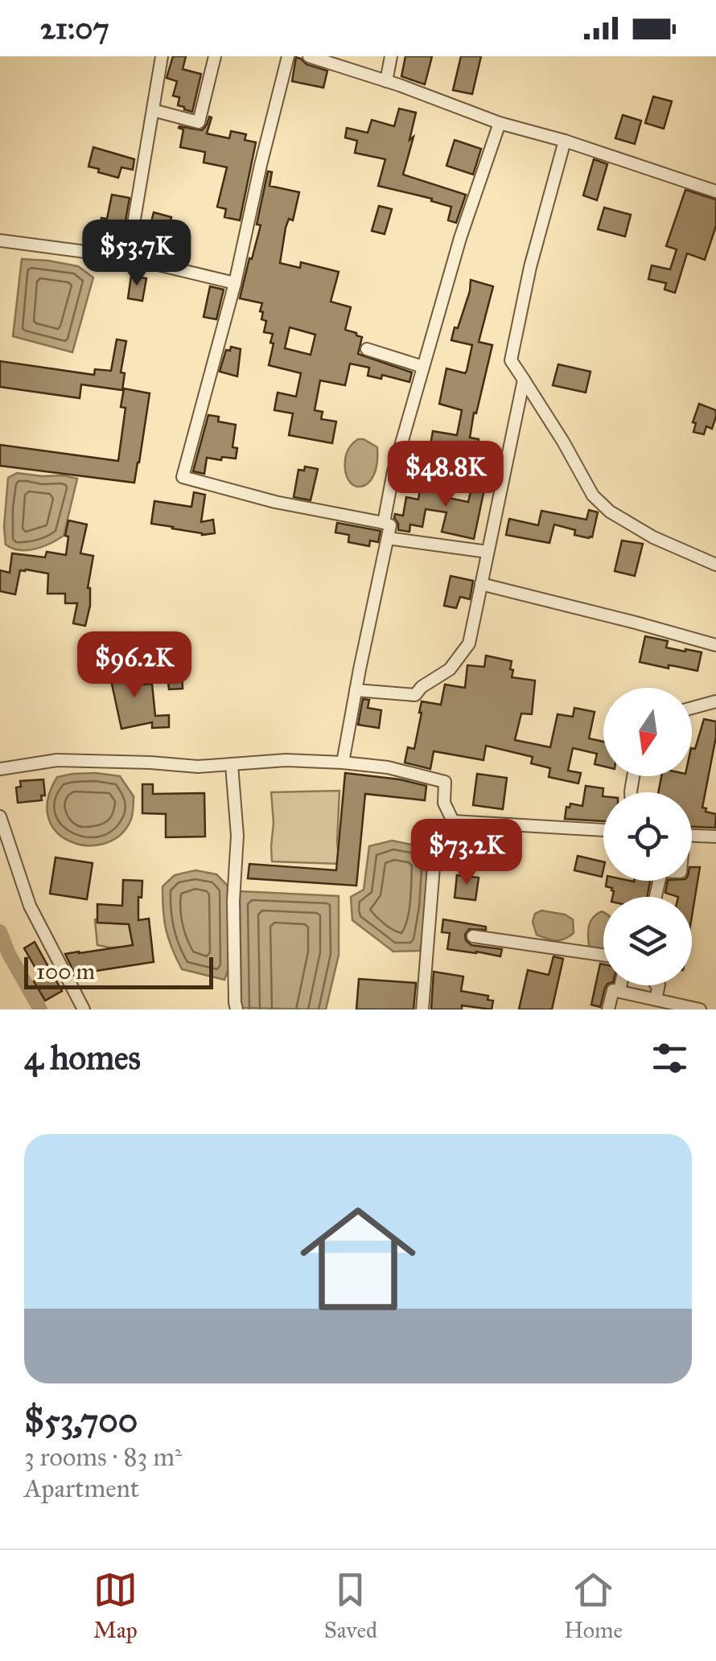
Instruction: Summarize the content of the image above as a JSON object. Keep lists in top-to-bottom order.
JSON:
{
  "scale_bar": "100 m",
  "north": "bottom",
  "page": {
    "status": "21:07",
    "price": [
      "$53.7K",
      "$48.8K",
      "$96.2K",
      "$73.2K"
    ],
    "scale": "100 m",
    "heading": "4 homes",
    "list": [
      {
        "name": "$53,700",
        "note": "3 rooms · 83 m² · Apartment"
      }
    ],
    "tabs": ["Map", "Saved", "Home"]
  }
}
